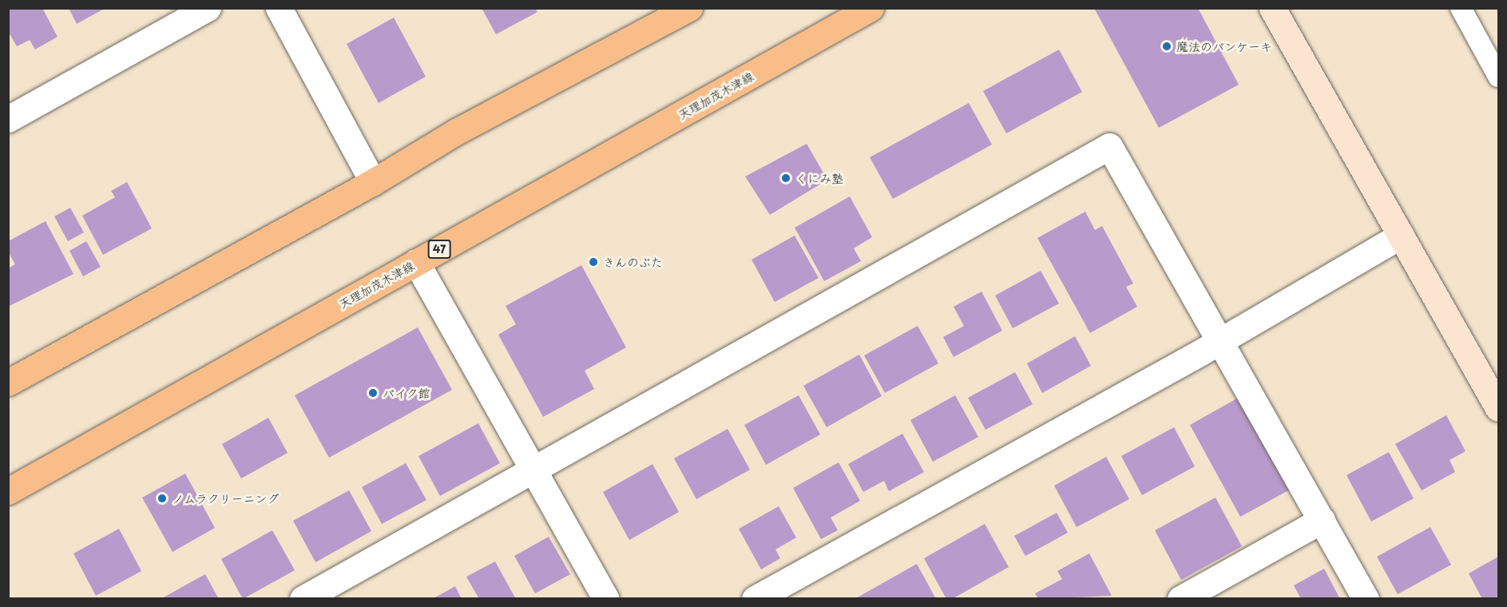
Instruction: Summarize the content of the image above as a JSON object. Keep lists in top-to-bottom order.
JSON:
{
  "streets": {
    "main road": ["天理加茂木津線", "47"]
  },
  "places": [
    "魔法のパンケーキ",
    "くにみ塾",
    "きんのぶた",
    "バイク館",
    "ノムラクリーニング"
  ]
}
